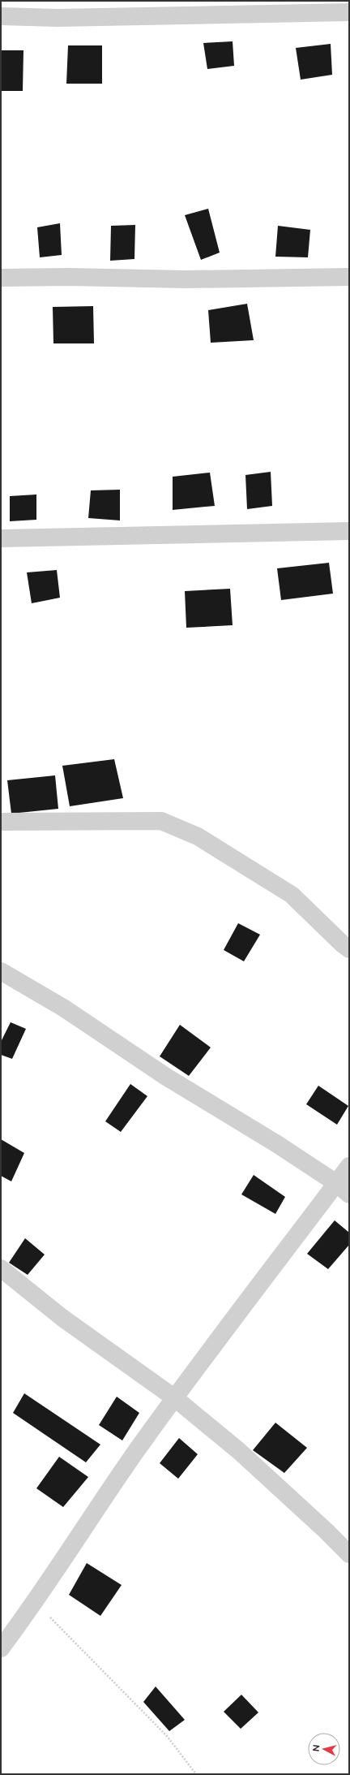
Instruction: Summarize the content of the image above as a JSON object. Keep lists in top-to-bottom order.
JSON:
{
  "north": "left"
}
